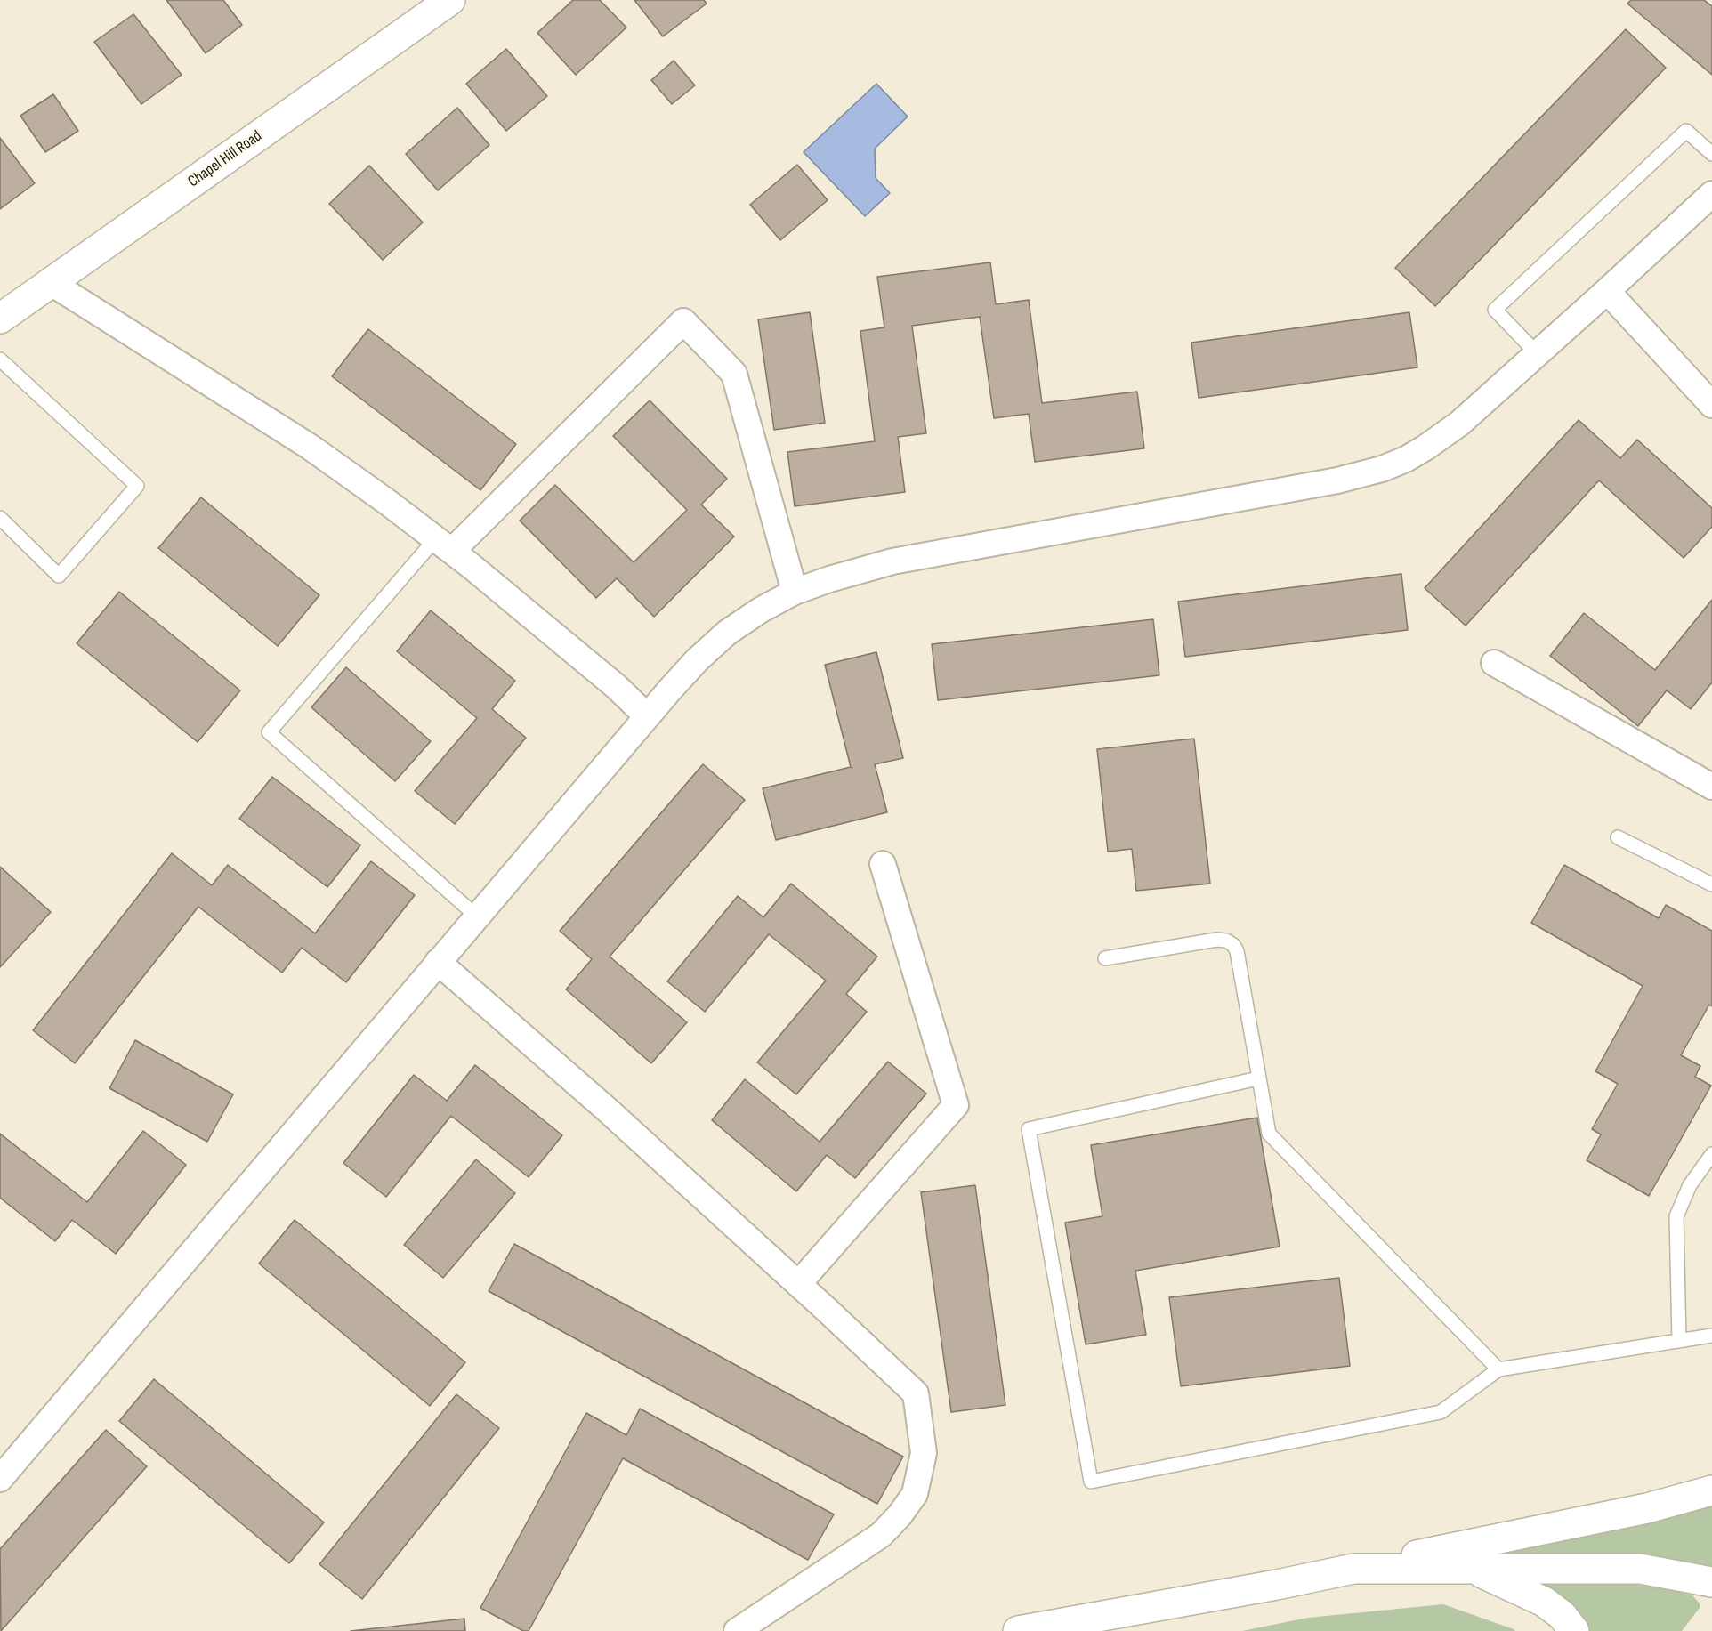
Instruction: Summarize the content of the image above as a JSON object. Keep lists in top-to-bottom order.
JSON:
{
  "streets": {
    "main road": ["Chapel Hill Road"]
  }
}
